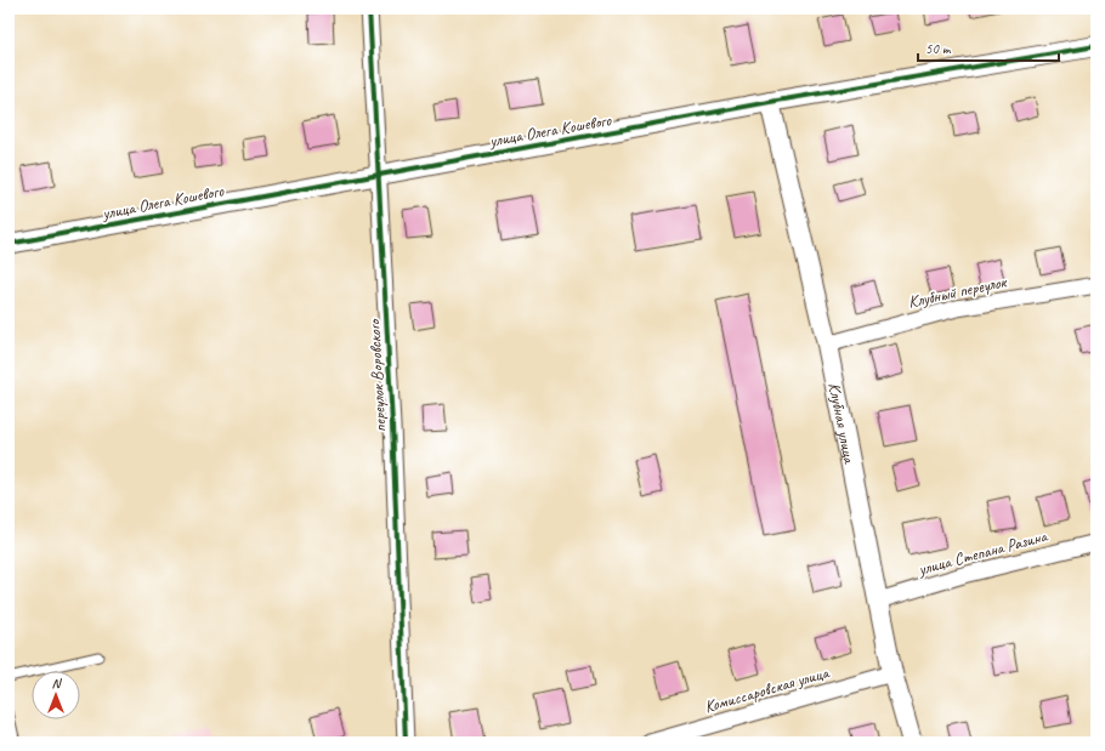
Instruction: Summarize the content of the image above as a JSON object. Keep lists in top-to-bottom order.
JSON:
{
  "streets": {
    "street": [
      "улица Олега Кошевого",
      "Клубный переулок",
      "переулок Воровского",
      "Клубная улица",
      "улица Степана Разина",
      "Комиссаровская улица"
    ]
  },
  "crossings": [
    ["улица Олега Кошевого", "переулок Воровского"],
    ["улица Олега Кошевого", "Клубная улица"],
    ["Клубный переулок", "Клубная улица"],
    ["Клубная улица", "улица Степана Разина"],
    ["Клубная улица", "Комиссаровская улица"]
  ],
  "scale_bar": "50 m",
  "north": "top"
}
